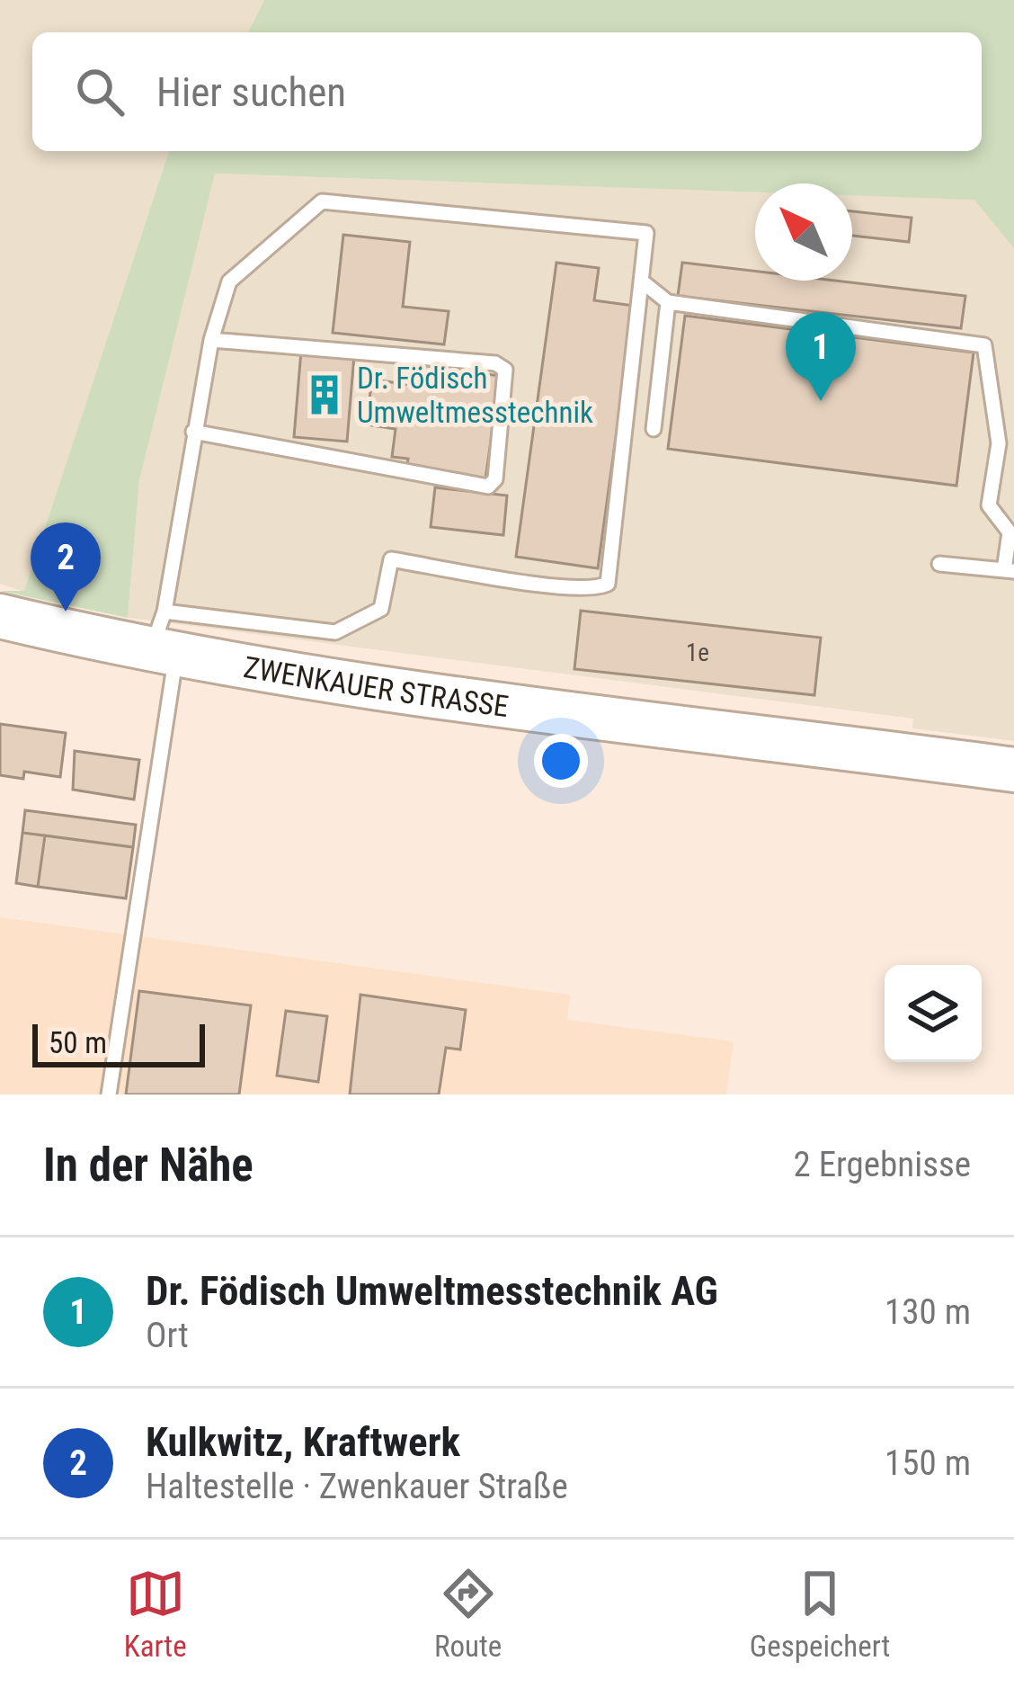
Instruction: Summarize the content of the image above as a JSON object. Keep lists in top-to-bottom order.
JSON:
{
  "streets": {
    "main road": ["ZWENKAUER STRASSE"]
  },
  "places": {
    "building": ["Dr. Födisch Umweltmesstechnik"]
  },
  "house_numbers": ["1e"],
  "scale_bar": "50 m",
  "north": "top left",
  "page": {
    "search": "Hier suchen",
    "pins": ["1", "2"],
    "scale": "50 m",
    "heading": ["In der Nähe", "2 Ergebnisse"],
    "list": [
      {
        "mark": "1",
        "name": "Dr. Födisch Umweltmesstechnik AG",
        "note": "Ort",
        "value": "130 m"
      },
      {
        "mark": "2",
        "name": "Kulkwitz, Kraftwerk",
        "note": "Haltestelle · Zwenkauer Straße",
        "value": "150 m"
      }
    ],
    "nav": ["Karte", "Route", "Gespeichert"]
  }
}
